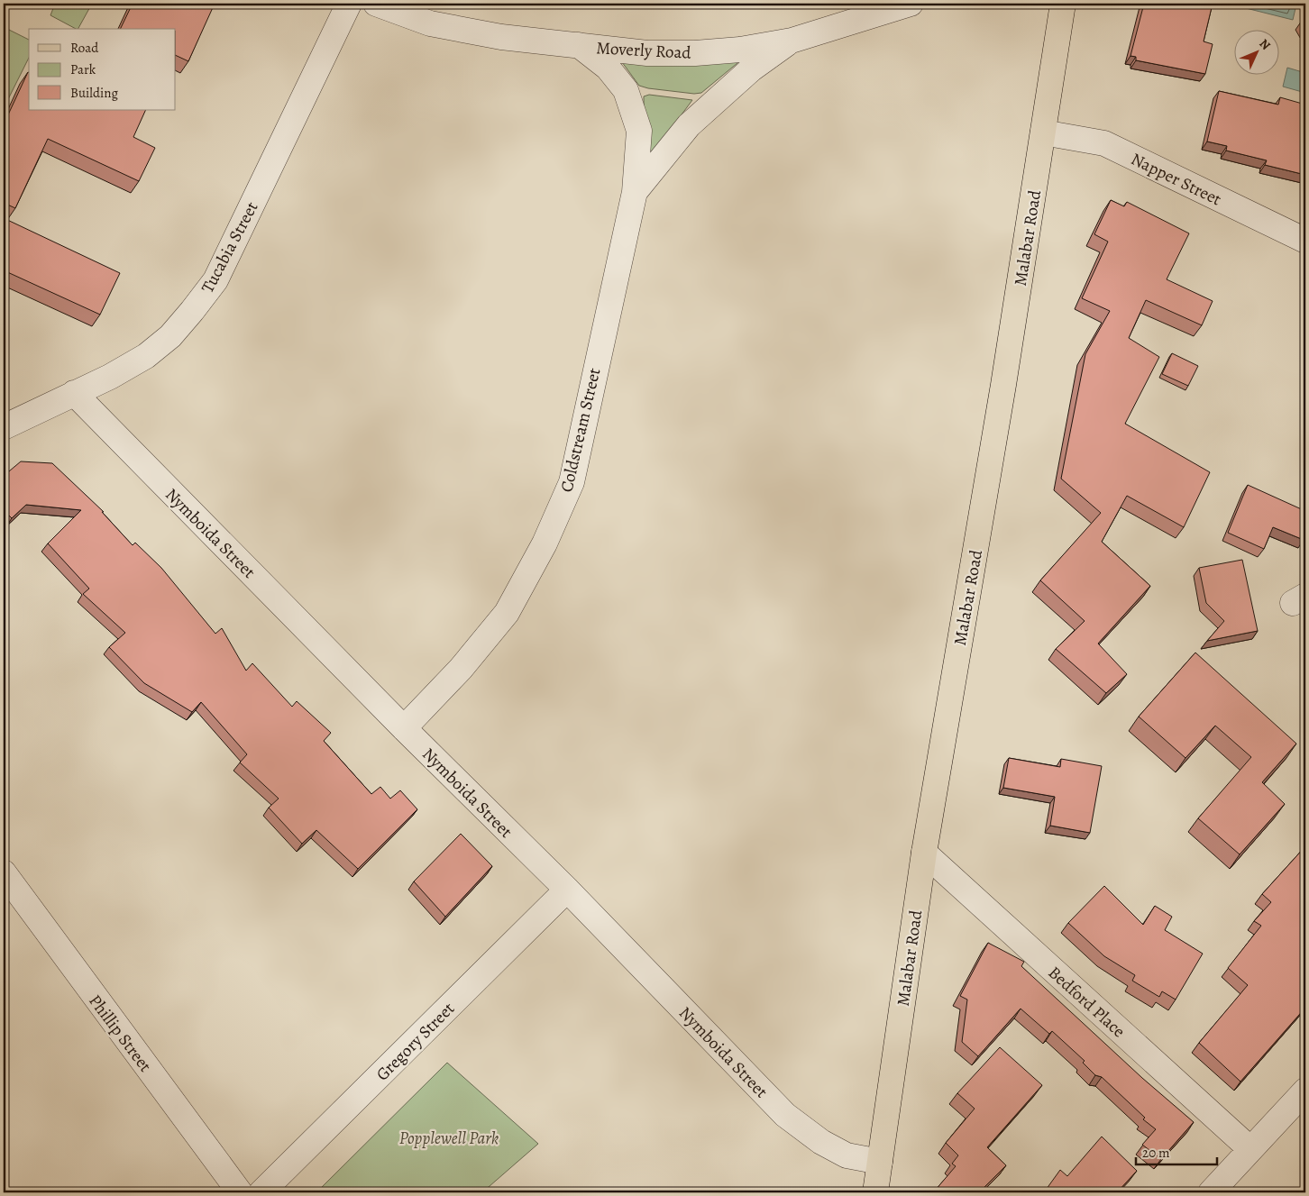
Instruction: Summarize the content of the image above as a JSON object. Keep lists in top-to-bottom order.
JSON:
{
  "streets": {
    "main road": ["Malabar Road"],
    "street": [
      "Moverly Road",
      "Napper Street",
      "Tucabia Street",
      "Coldstream Street",
      "Nymboida Street",
      "Bedford Place",
      "Phillip Street",
      "Gregory Street"
    ]
  },
  "crossings": [
    ["Moverly Road", "Coldstream Street"],
    ["Napper Street", "Malabar Road"],
    ["Malabar Road", "Nymboida Street"],
    ["Malabar Road", "Bedford Place"],
    ["Tucabia Street", "Nymboida Street"],
    ["Coldstream Street", "Nymboida Street"],
    ["Nymboida Street", "Gregory Street"]
  ],
  "parks": ["Popplewell Park"],
  "legend": ["Road", "Park", "Building"],
  "scale_bar": "20 m",
  "north": "top right"
}
